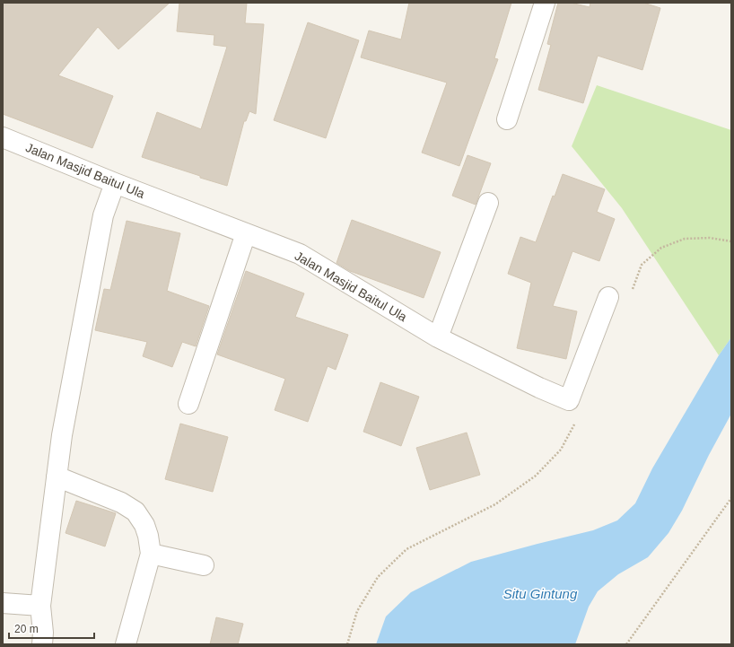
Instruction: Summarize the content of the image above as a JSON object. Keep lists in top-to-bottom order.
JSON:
{
  "streets": {
    "street": ["Jalan Masjid Baitul Ula"]
  },
  "water": ["Situ Gintung"],
  "scale_bar": "20 m"
}
